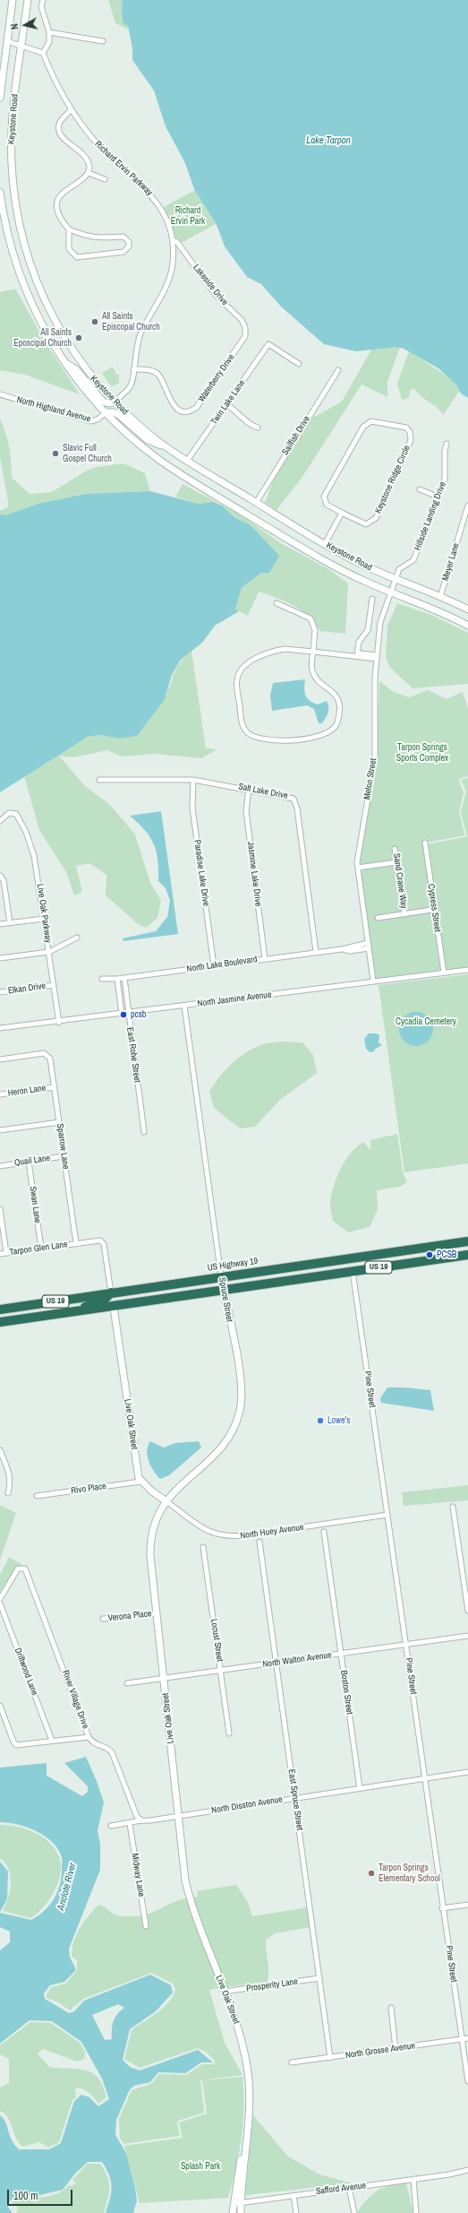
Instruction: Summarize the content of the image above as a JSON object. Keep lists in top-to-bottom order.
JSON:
{
  "streets": {
    "highway": ["US Highway 19", "US 19"],
    "main road": ["Keystone Road", "Spruce Street", "Live Oak Street"],
    "street": [
      "Richard Ervin Parkway",
      "Lakeside Drive",
      "Waterberry Drive",
      "Twin Lake Lane",
      "North Highland Avenue",
      "Sailfish Drive",
      "Keystone Ridge Circle",
      "Hillside Landing Drive",
      "Meyer Lane",
      "Melon Street",
      "Salt Lake Drive",
      "Paradise Lake Drive",
      "Jasmine Lake Drive",
      "Sand Crane Way",
      "Cypress Street",
      "Live Oak Parkway",
      "North Lake Boulevard",
      "Elkan Drive",
      "North Jasmine Avenue",
      "East Rohe Street",
      "Heron Lane",
      "Sparrow Lane",
      "Quail Lane",
      "Swan Lane",
      "Tarpon Glen Lane",
      "Pine Street",
      "Rivo Place",
      "North Huey Avenue",
      "Verona Place",
      "Locust Street",
      "North Walton Avenue",
      "Driftwood Lane",
      "Boston Street",
      "River Village Drive",
      "East Spruce Street",
      "North Disston Avenue",
      "Midway Lane",
      "Prosperity Lane",
      "North Grosse Avenue",
      "Safford Avenue"
    ]
  },
  "crossings": [
    ["Keystone Road", "Richard Ervin Parkway"],
    ["Keystone Road", "Twin Lake Lane"],
    ["Keystone Road", "North Highland Avenue"],
    ["Keystone Road", "Sailfish Drive"],
    ["Keystone Road", "Hillside Landing Drive"],
    ["Keystone Road", "Meyer Lane"],
    ["Keystone Road", "Melon Street"],
    ["Richard Ervin Parkway", "Lakeside Drive"],
    ["Richard Ervin Parkway", "Waterberry Drive"],
    ["Lakeside Drive", "Waterberry Drive"],
    ["Hillside Landing Drive", "Melon Street"],
    ["Melon Street", "North Lake Boulevard"],
    ["Melon Street", "North Jasmine Avenue"],
    ["Salt Lake Drive", "Paradise Lake Drive"],
    ["Salt Lake Drive", "Jasmine Lake Drive"],
    ["Salt Lake Drive", "North Lake Boulevard"],
    ["Paradise Lake Drive", "North Lake Boulevard"],
    ["Jasmine Lake Drive", "North Lake Boulevard"],
    ["Cypress Street", "North Jasmine Avenue"],
    ["Live Oak Parkway", "Elkan Drive"],
    ["Live Oak Parkway", "North Jasmine Avenue"],
    ["North Lake Boulevard", "East Rohe Street"],
    ["North Jasmine Avenue", "East Rohe Street"],
    ["North Jasmine Avenue", "Spruce Street"],
    ["Heron Lane", "Sparrow Lane"],
    ["Sparrow Lane", "Quail Lane"],
    ["Sparrow Lane", "Tarpon Glen Lane"],
    ["Quail Lane", "Swan Lane"],
    ["Swan Lane", "Tarpon Glen Lane"],
    ["Tarpon Glen Lane", "US Highway 19"],
    ["US Highway 19", "Spruce Street"],
    ["US 19", "Spruce Street"],
    ["US 19", "Pine Street"],
    ["US 19", "Live Oak Street"],
    ["Spruce Street", "Live Oak Street"],
    ["Spruce Street", "North Huey Avenue"],
    ["Pine Street", "North Huey Avenue"],
    ["Pine Street", "North Walton Avenue"],
    ["Pine Street", "North Disston Avenue"],
    ["Pine Street", "North Grosse Avenue"],
    ["Live Oak Street", "Rivo Place"],
    ["Live Oak Street", "North Huey Avenue"],
    ["Live Oak Street", "Verona Place"],
    ["Live Oak Street", "North Walton Avenue"],
    ["Live Oak Street", "North Disston Avenue"],
    ["Live Oak Street", "Prosperity Lane"],
    ["Locust Street", "North Walton Avenue"],
    ["North Walton Avenue", "Boston Street"],
    ["North Walton Avenue", "East Spruce Street"],
    ["Boston Street", "North Disston Avenue"],
    ["River Village Drive", "North Disston Avenue"],
    ["East Spruce Street", "North Disston Avenue"],
    ["East Spruce Street", "Prosperity Lane"],
    ["East Spruce Street", "North Grosse Avenue"],
    ["North Disston Avenue", "Midway Lane"]
  ],
  "water": ["Lake Tarpon", "Anclote River"],
  "parks": [
    "Richard Ervin Park",
    "Tarpon Springs Sports Complex",
    "Cycadia Cemetery",
    "Splash Park"
  ],
  "places": [
    "All Saints Episcopal Church",
    "All Saints Eposcipal Church",
    "Slavic Full Gospel Church",
    "pcsb",
    "PCSB",
    "Lowe's",
    "Tarpon Springs Elementary School"
  ],
  "scale_bar": "100 m",
  "north": "left"
}
